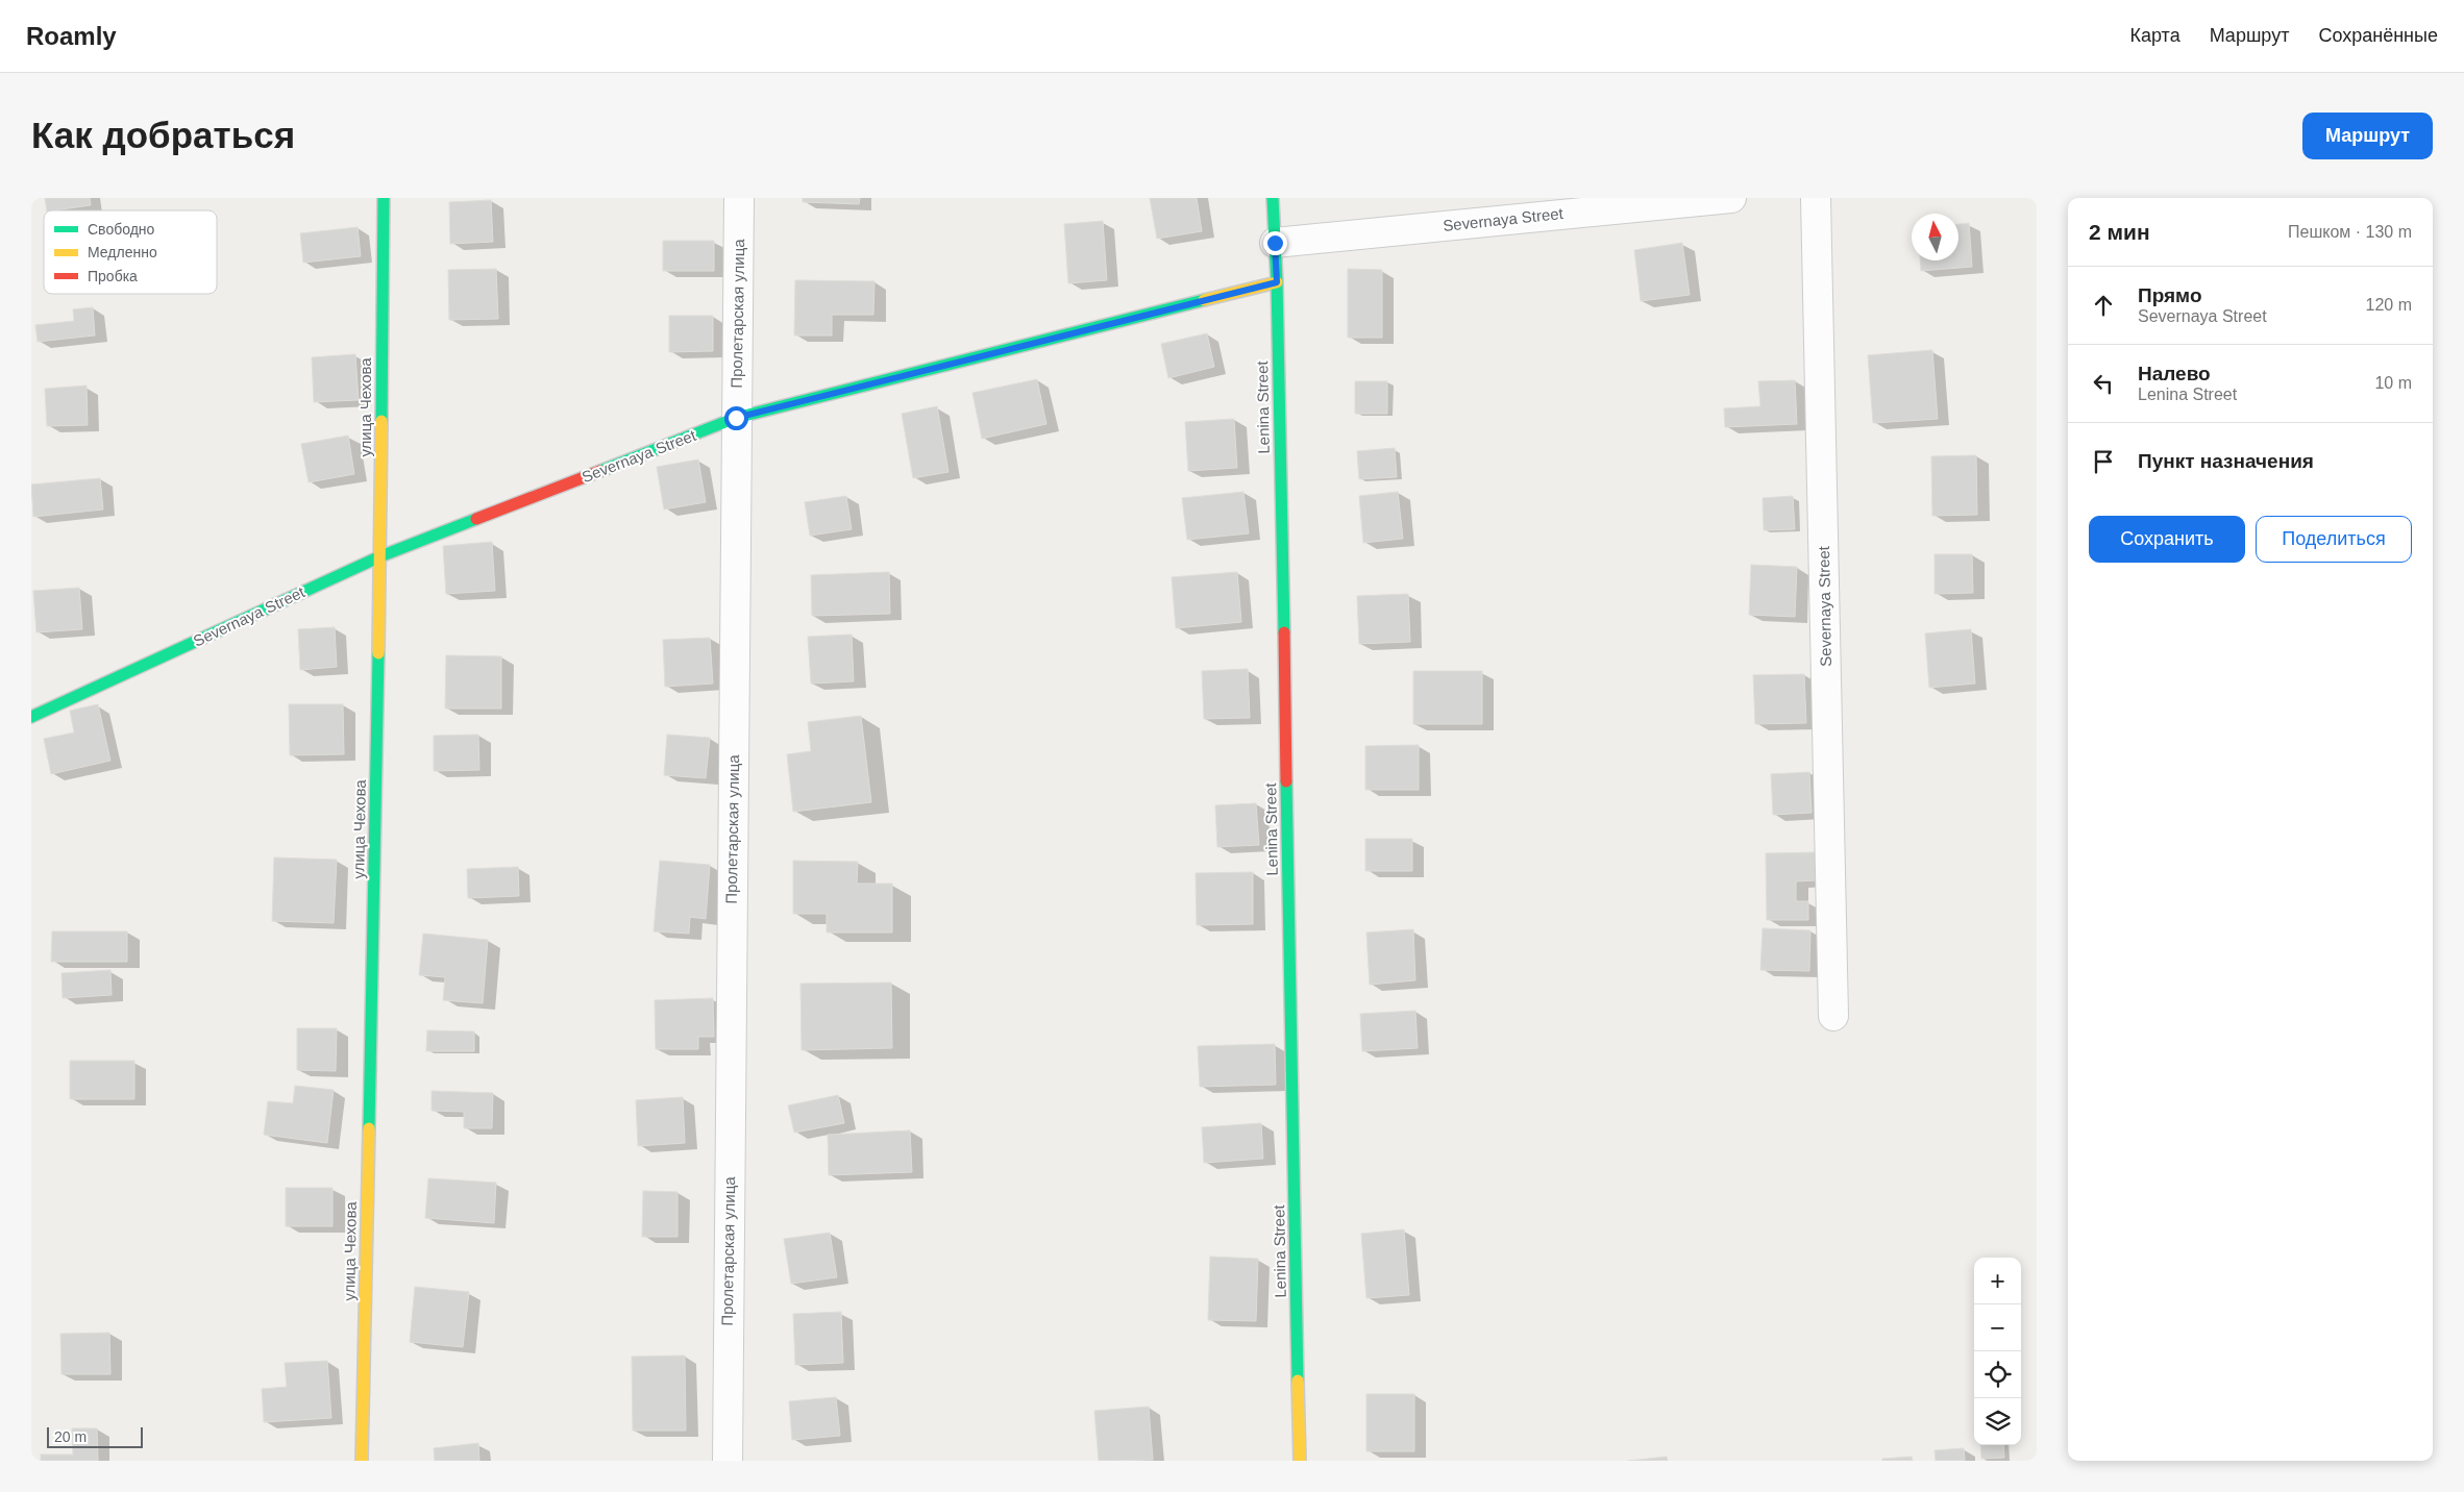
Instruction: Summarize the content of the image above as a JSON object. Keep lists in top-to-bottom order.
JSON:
{
  "streets": {
    "street": [
      "Severnaya Street",
      "Пролетарская улица",
      "улица Чехова",
      "Lenina Street"
    ]
  },
  "crossings": [
    ["Severnaya Street", "Пролетарская улица"],
    ["Severnaya Street", "улица Чехова"],
    ["Severnaya Street", "Lenina Street"]
  ],
  "legend": ["Свободно", "Медленно", "Пробка"],
  "scale_bar": "20 m",
  "north": "top",
  "page": {
    "header": "Roamly",
    "nav": ["Карта", "Маршрут", "Сохранённые"],
    "buttons": [
      "Маршрут",
      ["Сохранить", "Поделиться"]
    ],
    "title": "Как добраться",
    "heading": ["2 мин", "Пешком · 130 m"],
    "list": [
      ["Прямо", "Severnaya Street", "120 m"],
      ["Налево", "Lenina Street", "10 m"],
      "Пункт назначения"
    ],
    "map_buttons": ["+", "−"],
    "scale": "20 m"
  }
}
